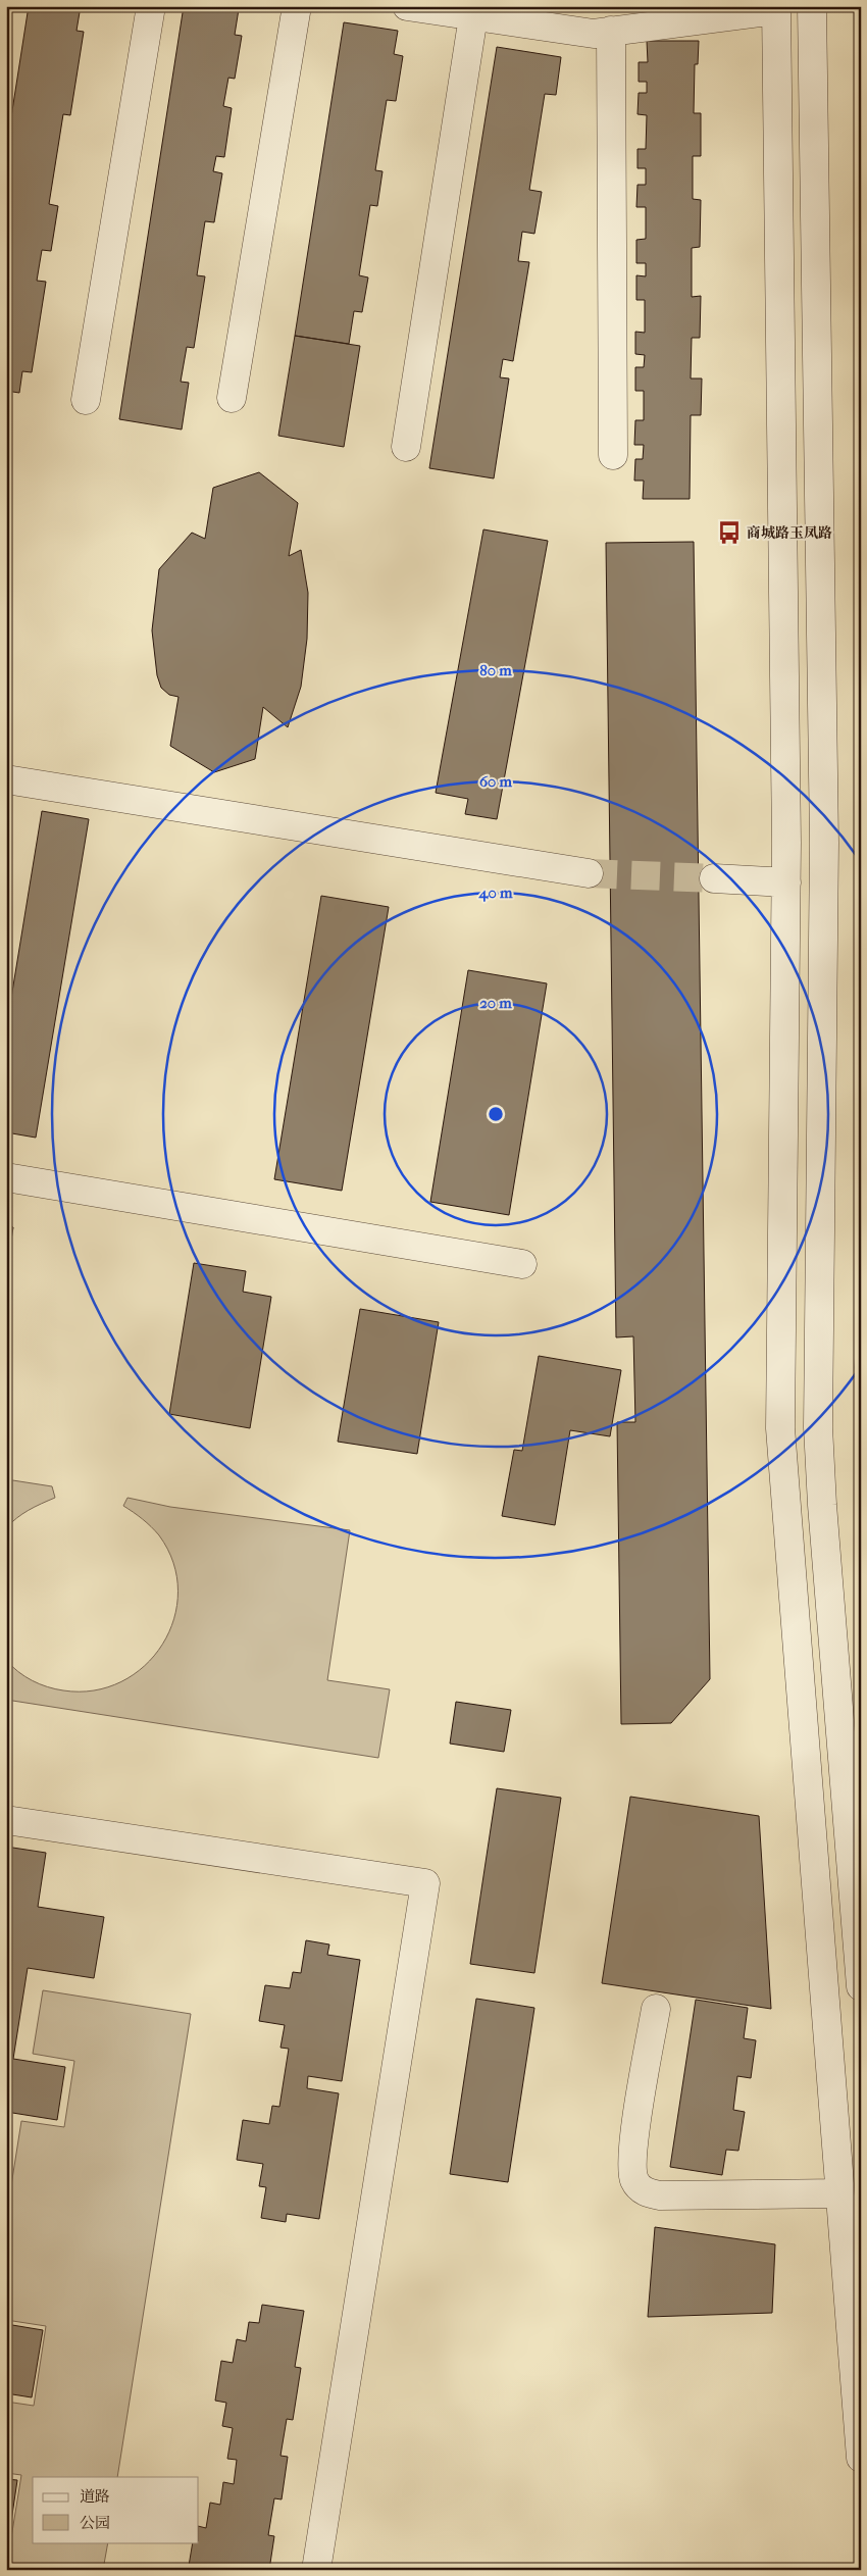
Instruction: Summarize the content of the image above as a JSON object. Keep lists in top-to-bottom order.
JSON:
{
  "places": {
    "bus stop": ["商城路玉凤路"]
  },
  "legend": ["道路", "公园"],
  "rings": [
    "80 m",
    "60 m",
    "40 m",
    "20 m"
  ]
}
